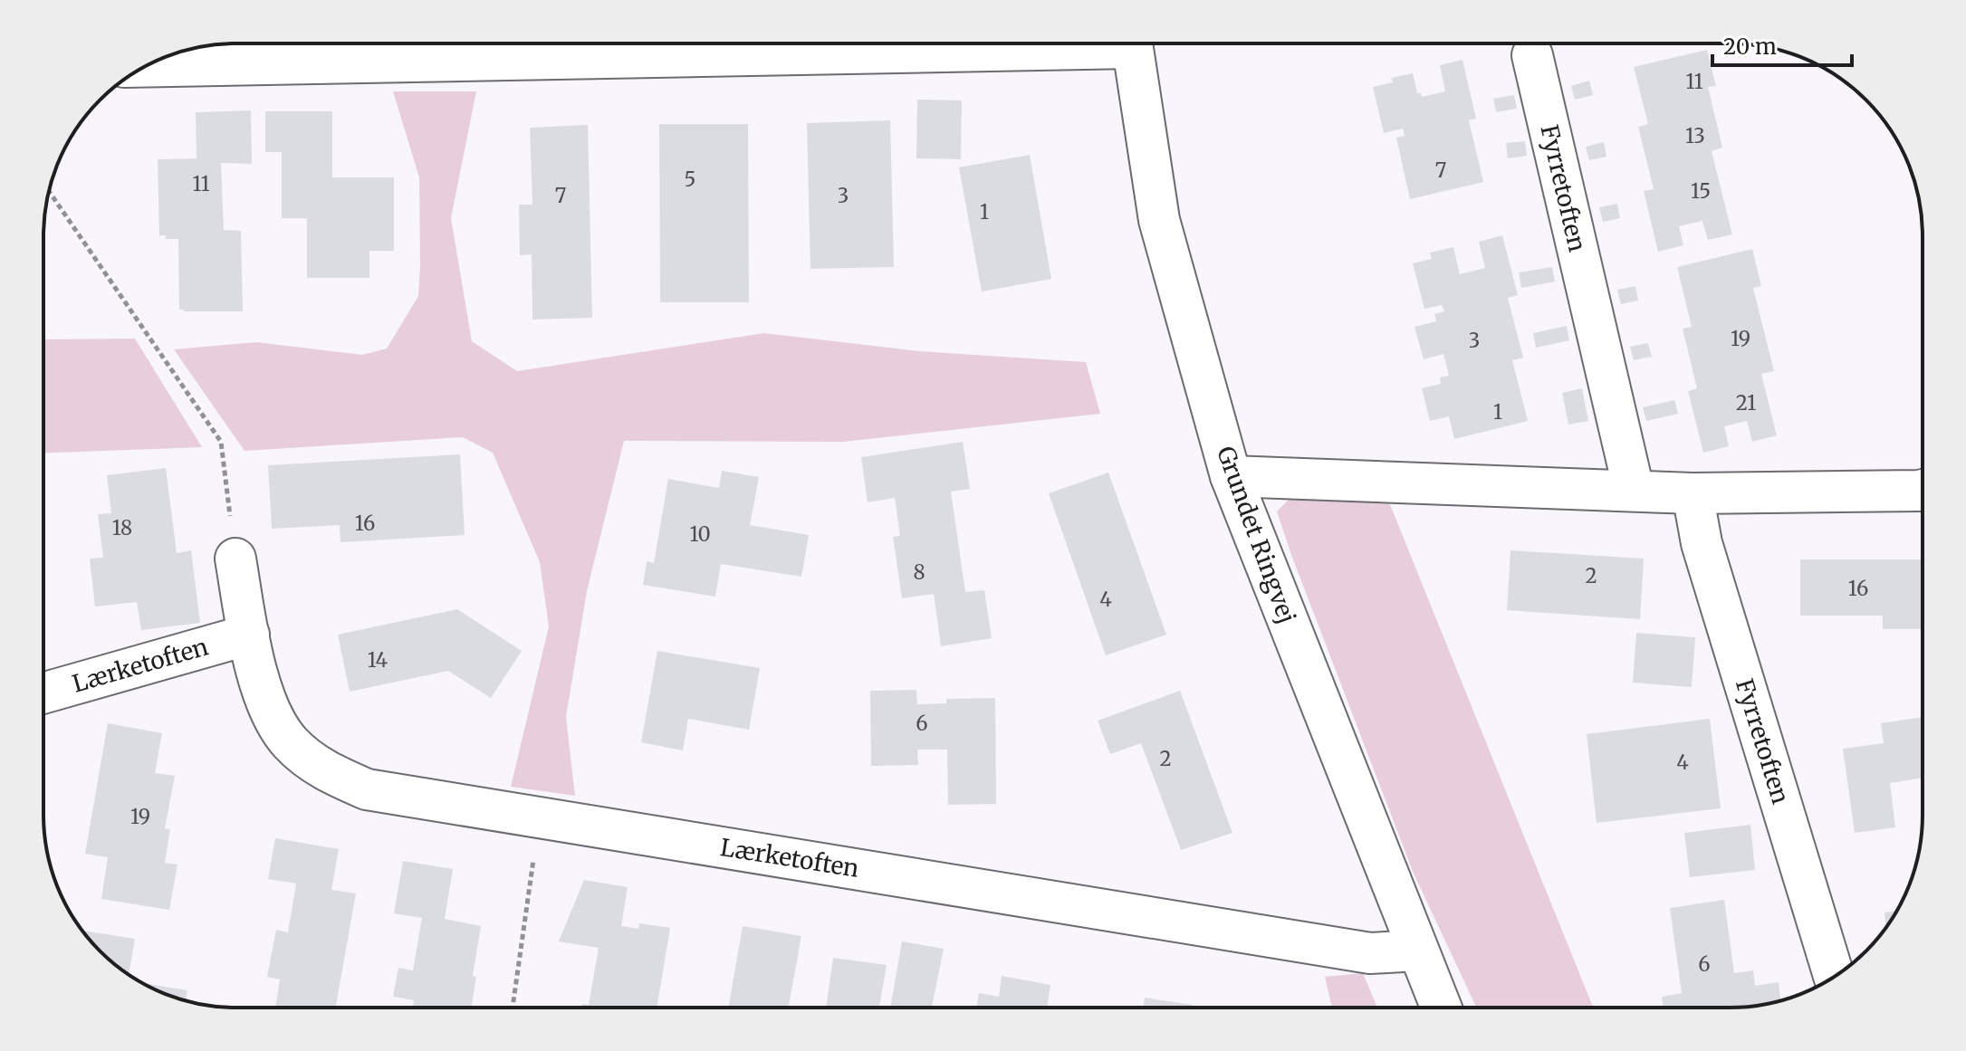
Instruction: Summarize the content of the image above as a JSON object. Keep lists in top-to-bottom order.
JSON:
{
  "streets": {
    "street": ["Fyrretoften", "Grundet Ringvej", "Lærketoften"]
  },
  "crossings": [
    ["Grundet Ringvej", "Lærketoften"]
  ],
  "house_numbers": [
    "11",
    "13",
    "7",
    "5",
    "11",
    "15",
    "7",
    "3",
    "1",
    "19",
    "3",
    "21",
    "1",
    "16",
    "18",
    "10",
    "8",
    "2",
    "16",
    "4",
    "14",
    "6",
    "2",
    "4",
    "19",
    "6"
  ],
  "scale_bar": "20 m"
}
